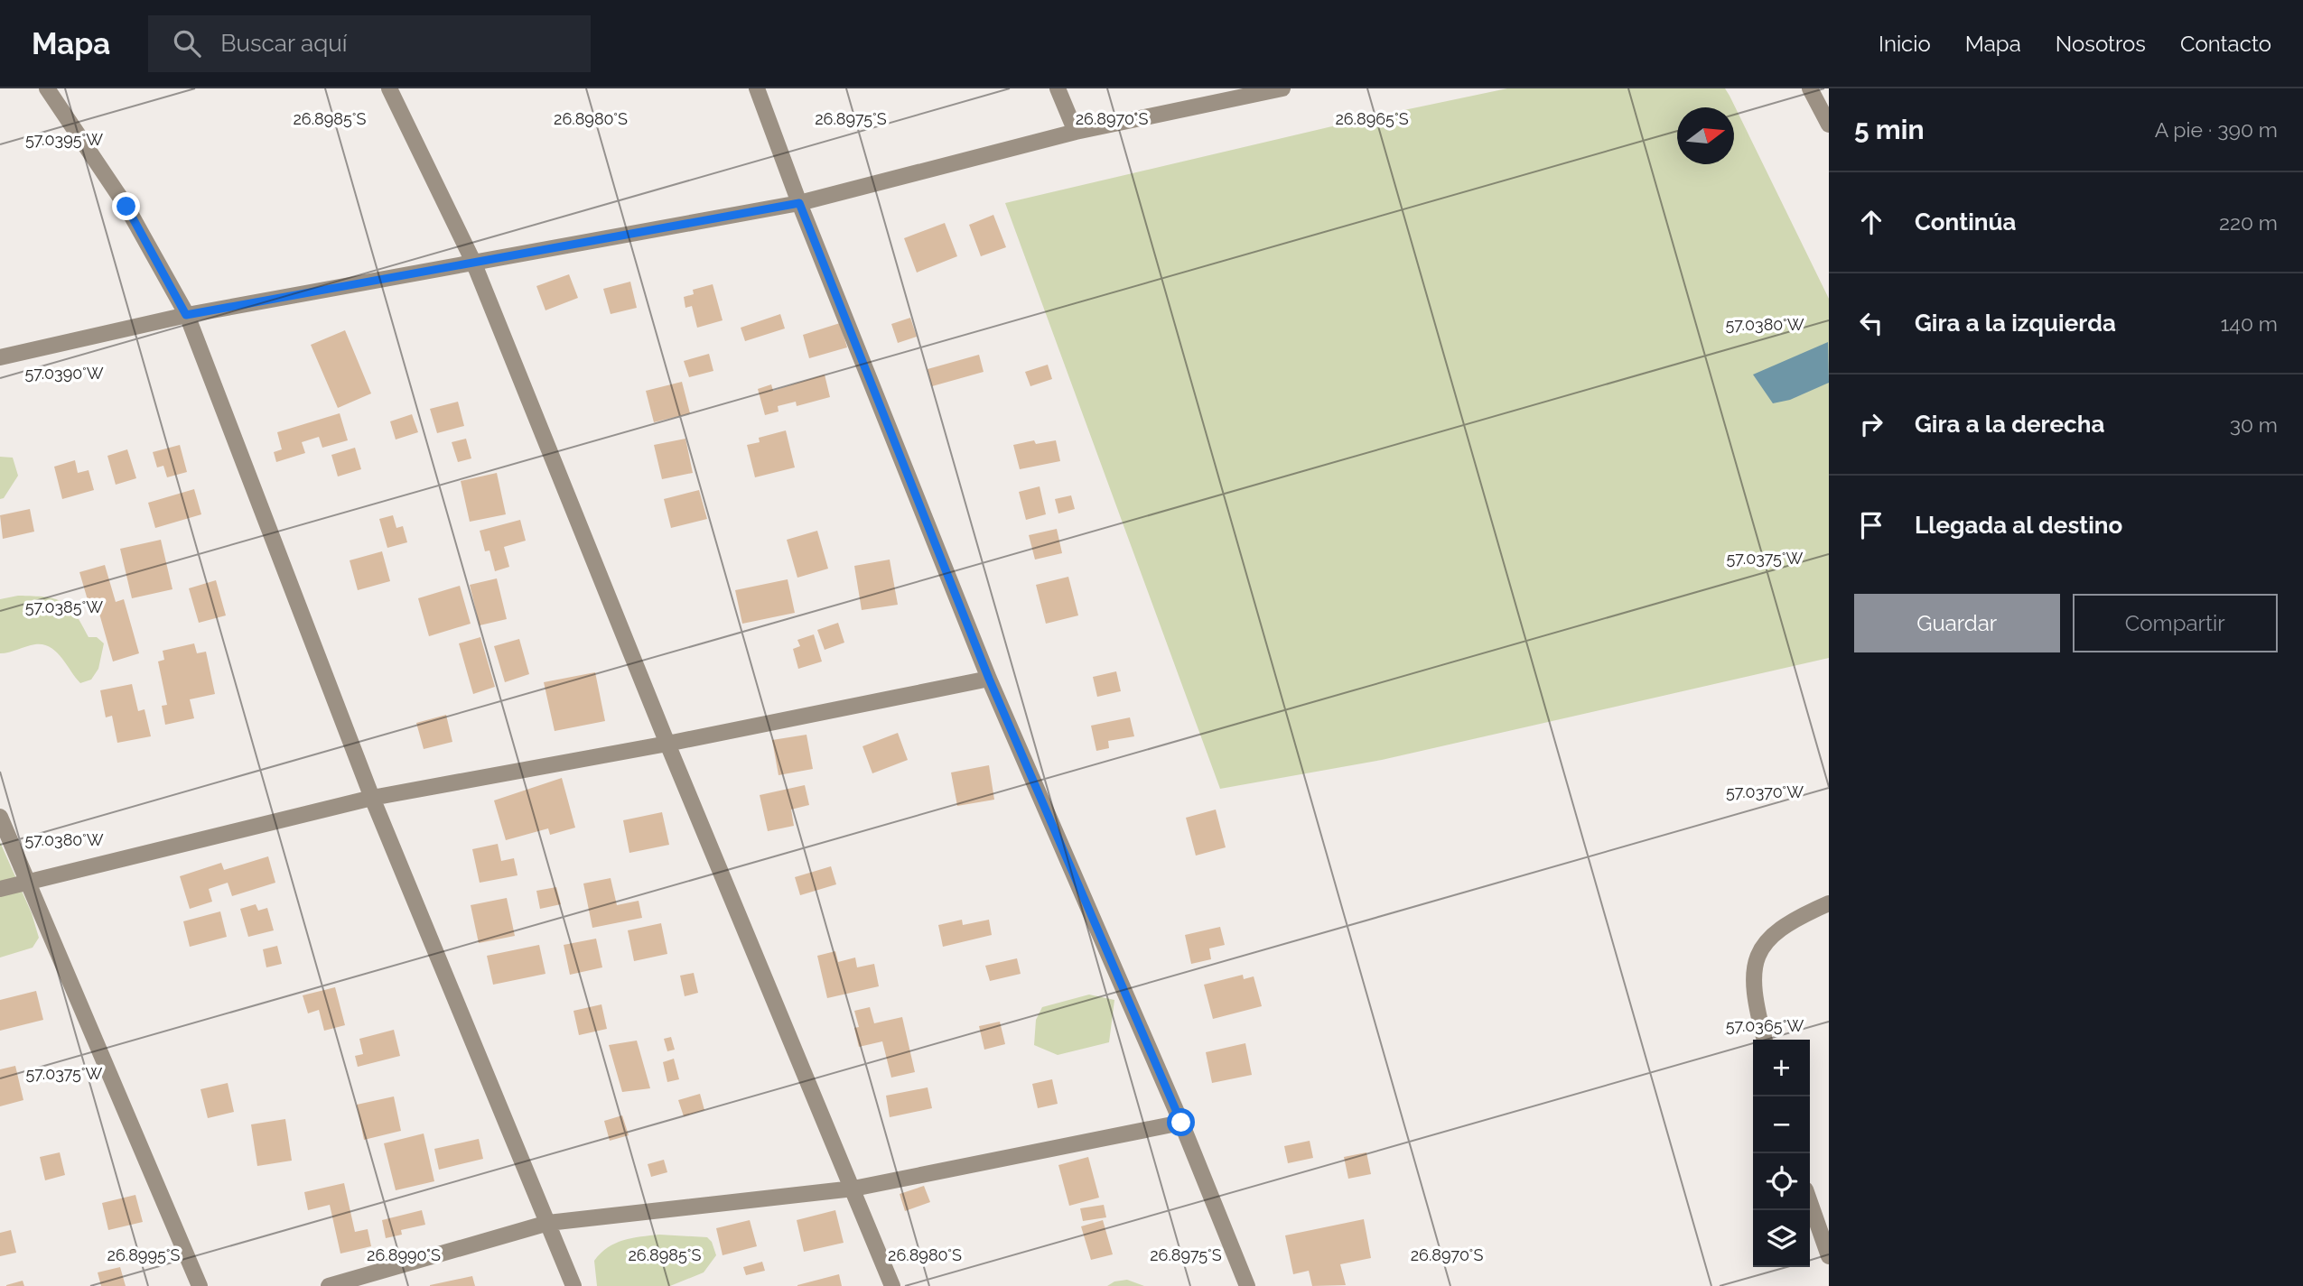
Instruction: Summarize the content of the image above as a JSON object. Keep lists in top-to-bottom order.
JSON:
{
  "north": "right",
  "page": {
    "header": "Mapa",
    "search": "Buscar aquí",
    "nav": [
      "Inicio",
      "Mapa",
      "Nosotros",
      "Contacto"
    ],
    "heading": ["5 min", "A pie · 390 m"],
    "list": [
      ["Continúa", "220 m"],
      ["Gira a la izquierda", "140 m"],
      ["Gira a la derecha", "30 m"],
      "Llegada al destino"
    ],
    "buttons": ["Guardar", "Compartir"],
    "map_buttons": ["+", "−"]
  },
  "coordinates": [
    "26.8985°S",
    "26.8980°S",
    "26.8975°S",
    "26.8970°S",
    "26.8965°S",
    "57.0395°W",
    "57.0380°W",
    "57.0390°W",
    "57.0375°W",
    "57.0385°W",
    "57.0370°W",
    "57.0365°W",
    "26.8995°S",
    "26.8990°S"
  ]
}
